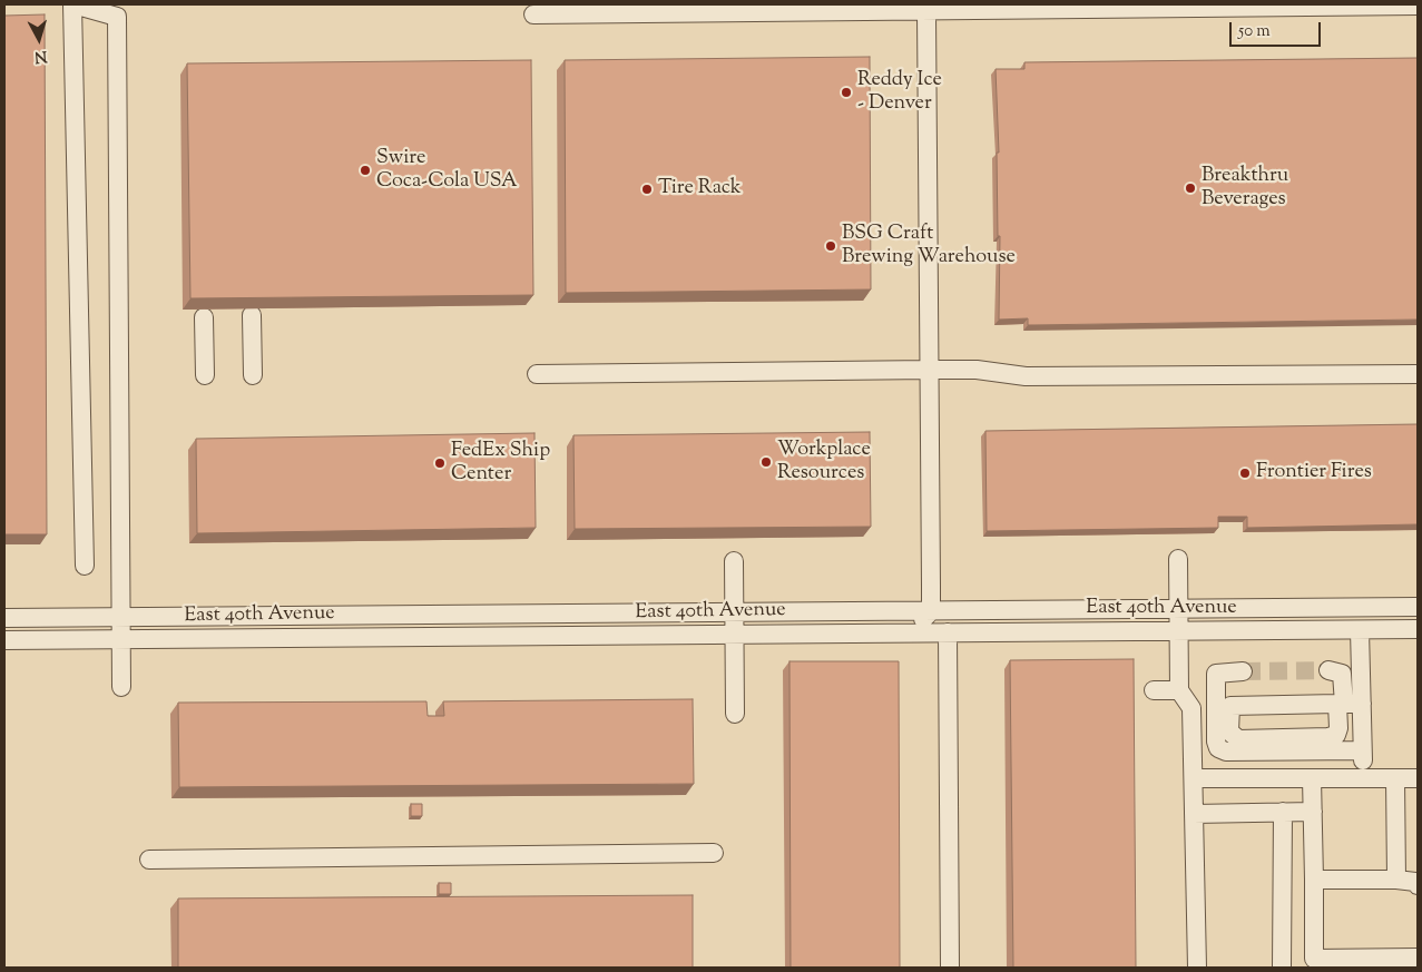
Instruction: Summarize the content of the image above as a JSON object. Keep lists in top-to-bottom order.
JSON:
{
  "streets": {
    "street": ["East 40th Avenue"]
  },
  "places": [
    "Reddy Ice - Denver",
    "Swire Coca-Cola USA",
    "Breakthru Beverages",
    "Tire Rack",
    "BSG Craft Brewing Warehouse",
    "Workplace Resources",
    "FedEx Ship Center",
    "Frontier Fires"
  ],
  "scale_bar": "50 m",
  "north": "bottom"
}
